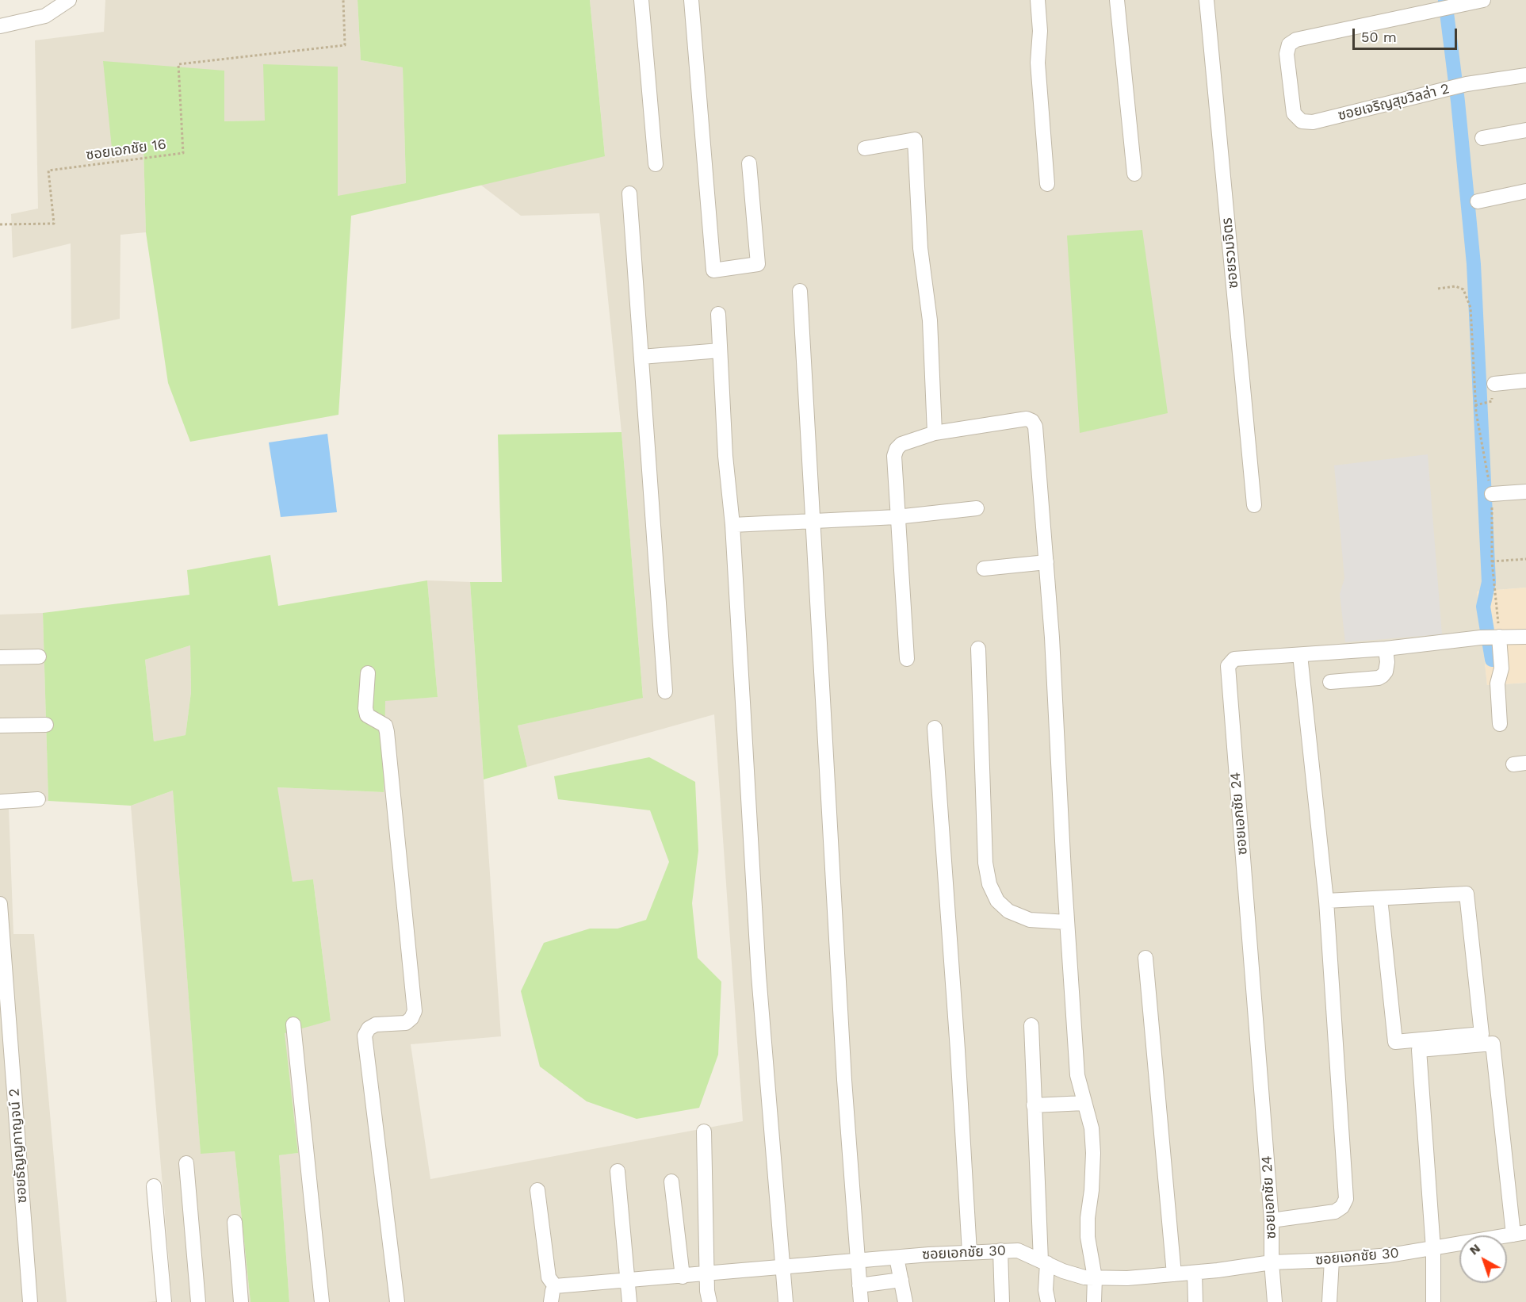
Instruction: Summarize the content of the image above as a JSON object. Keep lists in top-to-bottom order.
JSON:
{
  "streets": {
    "street": [
      "ซอยเจริญสุขวิลล่า 2",
      "ซอยรวมจิตร",
      "ซอยเอกชัย 24",
      "ซอยธัญญกาญจน์ 2",
      "ซอยเอกชัย 30"
    ],
    "path": ["ซอยเอกชัย 16"]
  },
  "crossings": [
    ["ซอยเอกชัย 24", "ซอยเอกชัย 30"]
  ],
  "scale_bar": "50 m",
  "north": "top left"
}
